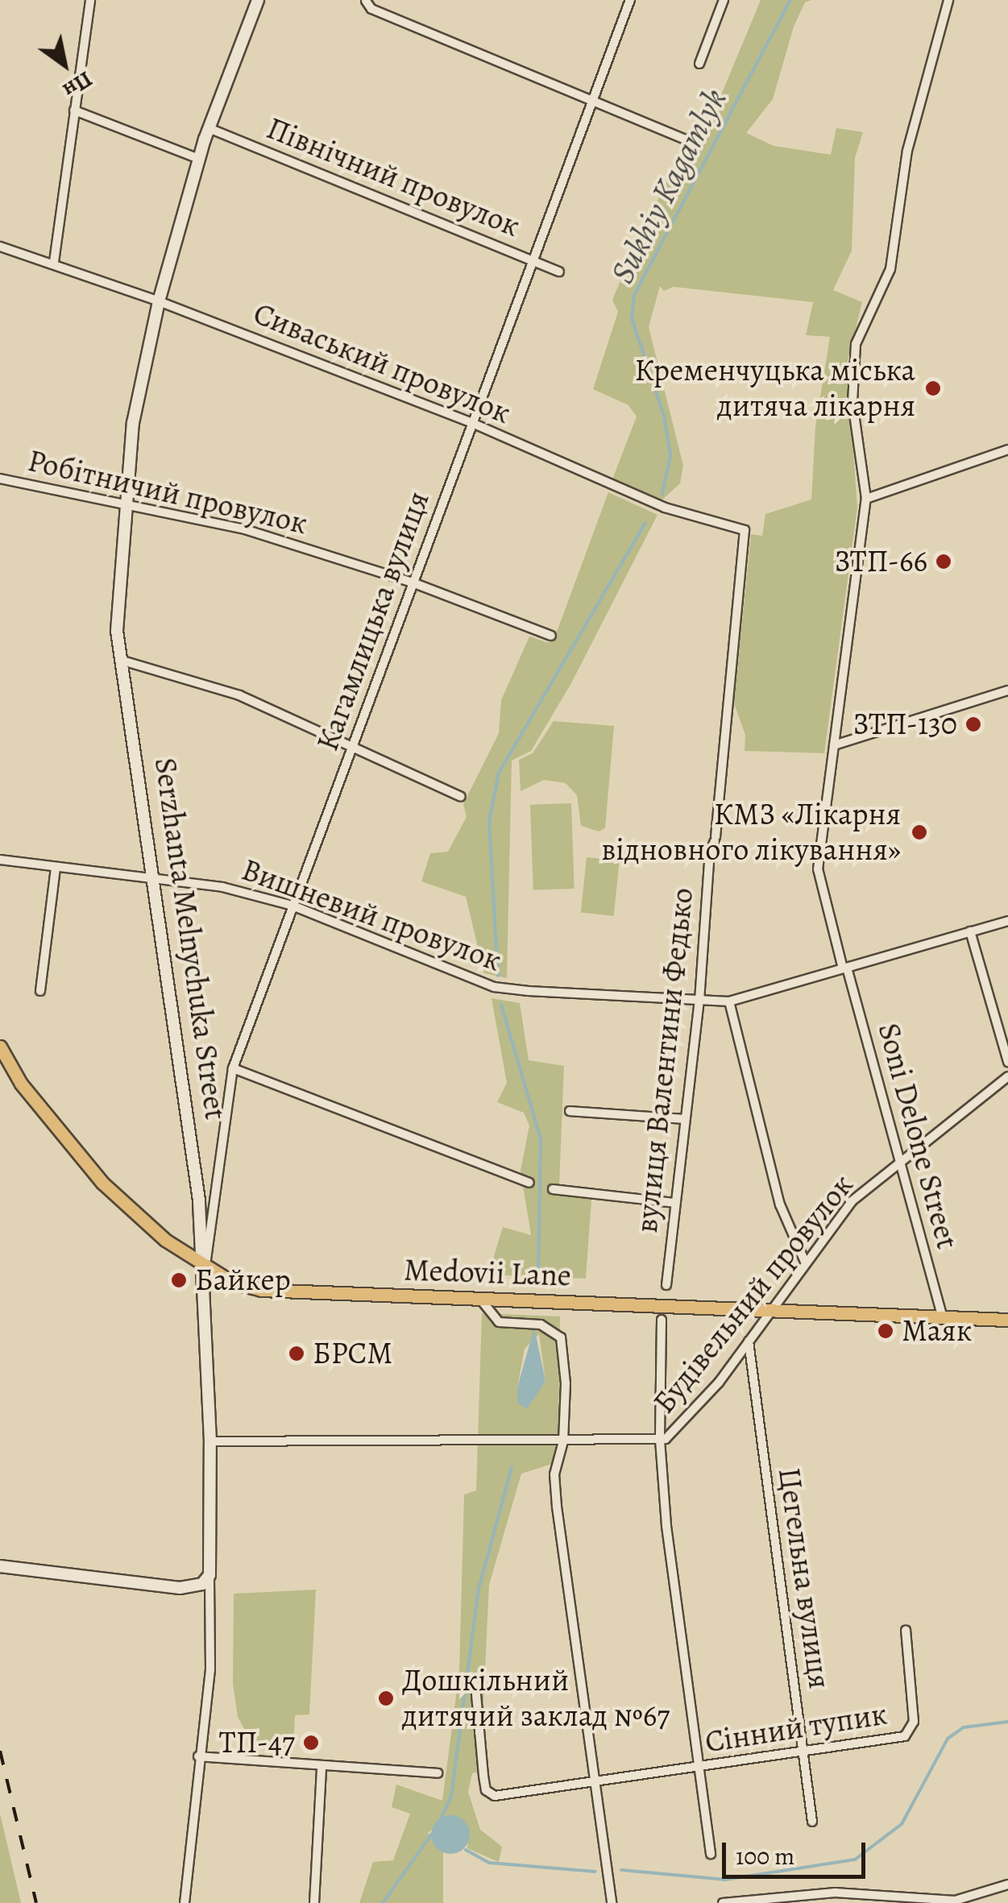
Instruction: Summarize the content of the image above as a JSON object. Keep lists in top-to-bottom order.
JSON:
{
  "streets": {
    "main road": ["Medovii Lane"],
    "street": [
      "Північний провулок",
      "Сиваський провулок",
      "Робітничий провулок",
      "Кагамлицька вулиця",
      "Вишневий провулок",
      "Serzhanta Melnychuka Street",
      "вулиця Валентини Федько",
      "Soni Delone Street",
      "Будівельний провулок",
      "Цегельна вулиця",
      "Сінний тупик"
    ]
  },
  "crossings": [
    ["Північний провулок", "Кагамлицька вулиця"],
    ["Північний провулок", "Serzhanta Melnychuka Street"],
    ["Сиваський провулок", "Кагамлицька вулиця"],
    ["Сиваський провулок", "Serzhanta Melnychuka Street"],
    ["Сиваський провулок", "вулиця Валентини Федько"],
    ["Робітничий провулок", "Кагамлицька вулиця"],
    ["Робітничий провулок", "Serzhanta Melnychuka Street"],
    ["Кагамлицька вулиця", "Вишневий провулок"],
    ["Кагамлицька вулиця", "Serzhanta Melnychuka Street"],
    ["Кагамлицька вулиця", "Medovii Lane"],
    ["Вишневий провулок", "Serzhanta Melnychuka Street"],
    ["Вишневий провулок", "вулиця Валентини Федько"],
    ["Вишневий провулок", "Soni Delone Street"],
    ["Serzhanta Melnychuka Street", "Medovii Lane"],
    ["Serzhanta Melnychuka Street", "Будівельний провулок"],
    ["Soni Delone Street", "Medovii Lane"],
    ["Soni Delone Street", "Будівельний провулок"],
    ["Medovii Lane", "Будівельний провулок"],
    ["Будівельний провулок", "Цегельна вулиця"],
    ["Цегельна вулиця", "Сінний тупик"]
  ],
  "water": ["Sukhiy Kagamlyk"],
  "places": [
    "Кременчуцька міська дитяча лікарня",
    "ЗТП-66",
    "ЗТП-130",
    "КМЗ «Лікарня відновного лікування»",
    "Байкер",
    "Маяк",
    "БРСМ",
    "Дошкільний дитячий заклад №67",
    "ТП-47"
  ],
  "scale_bar": "100 m",
  "north": "bottom right"
}
